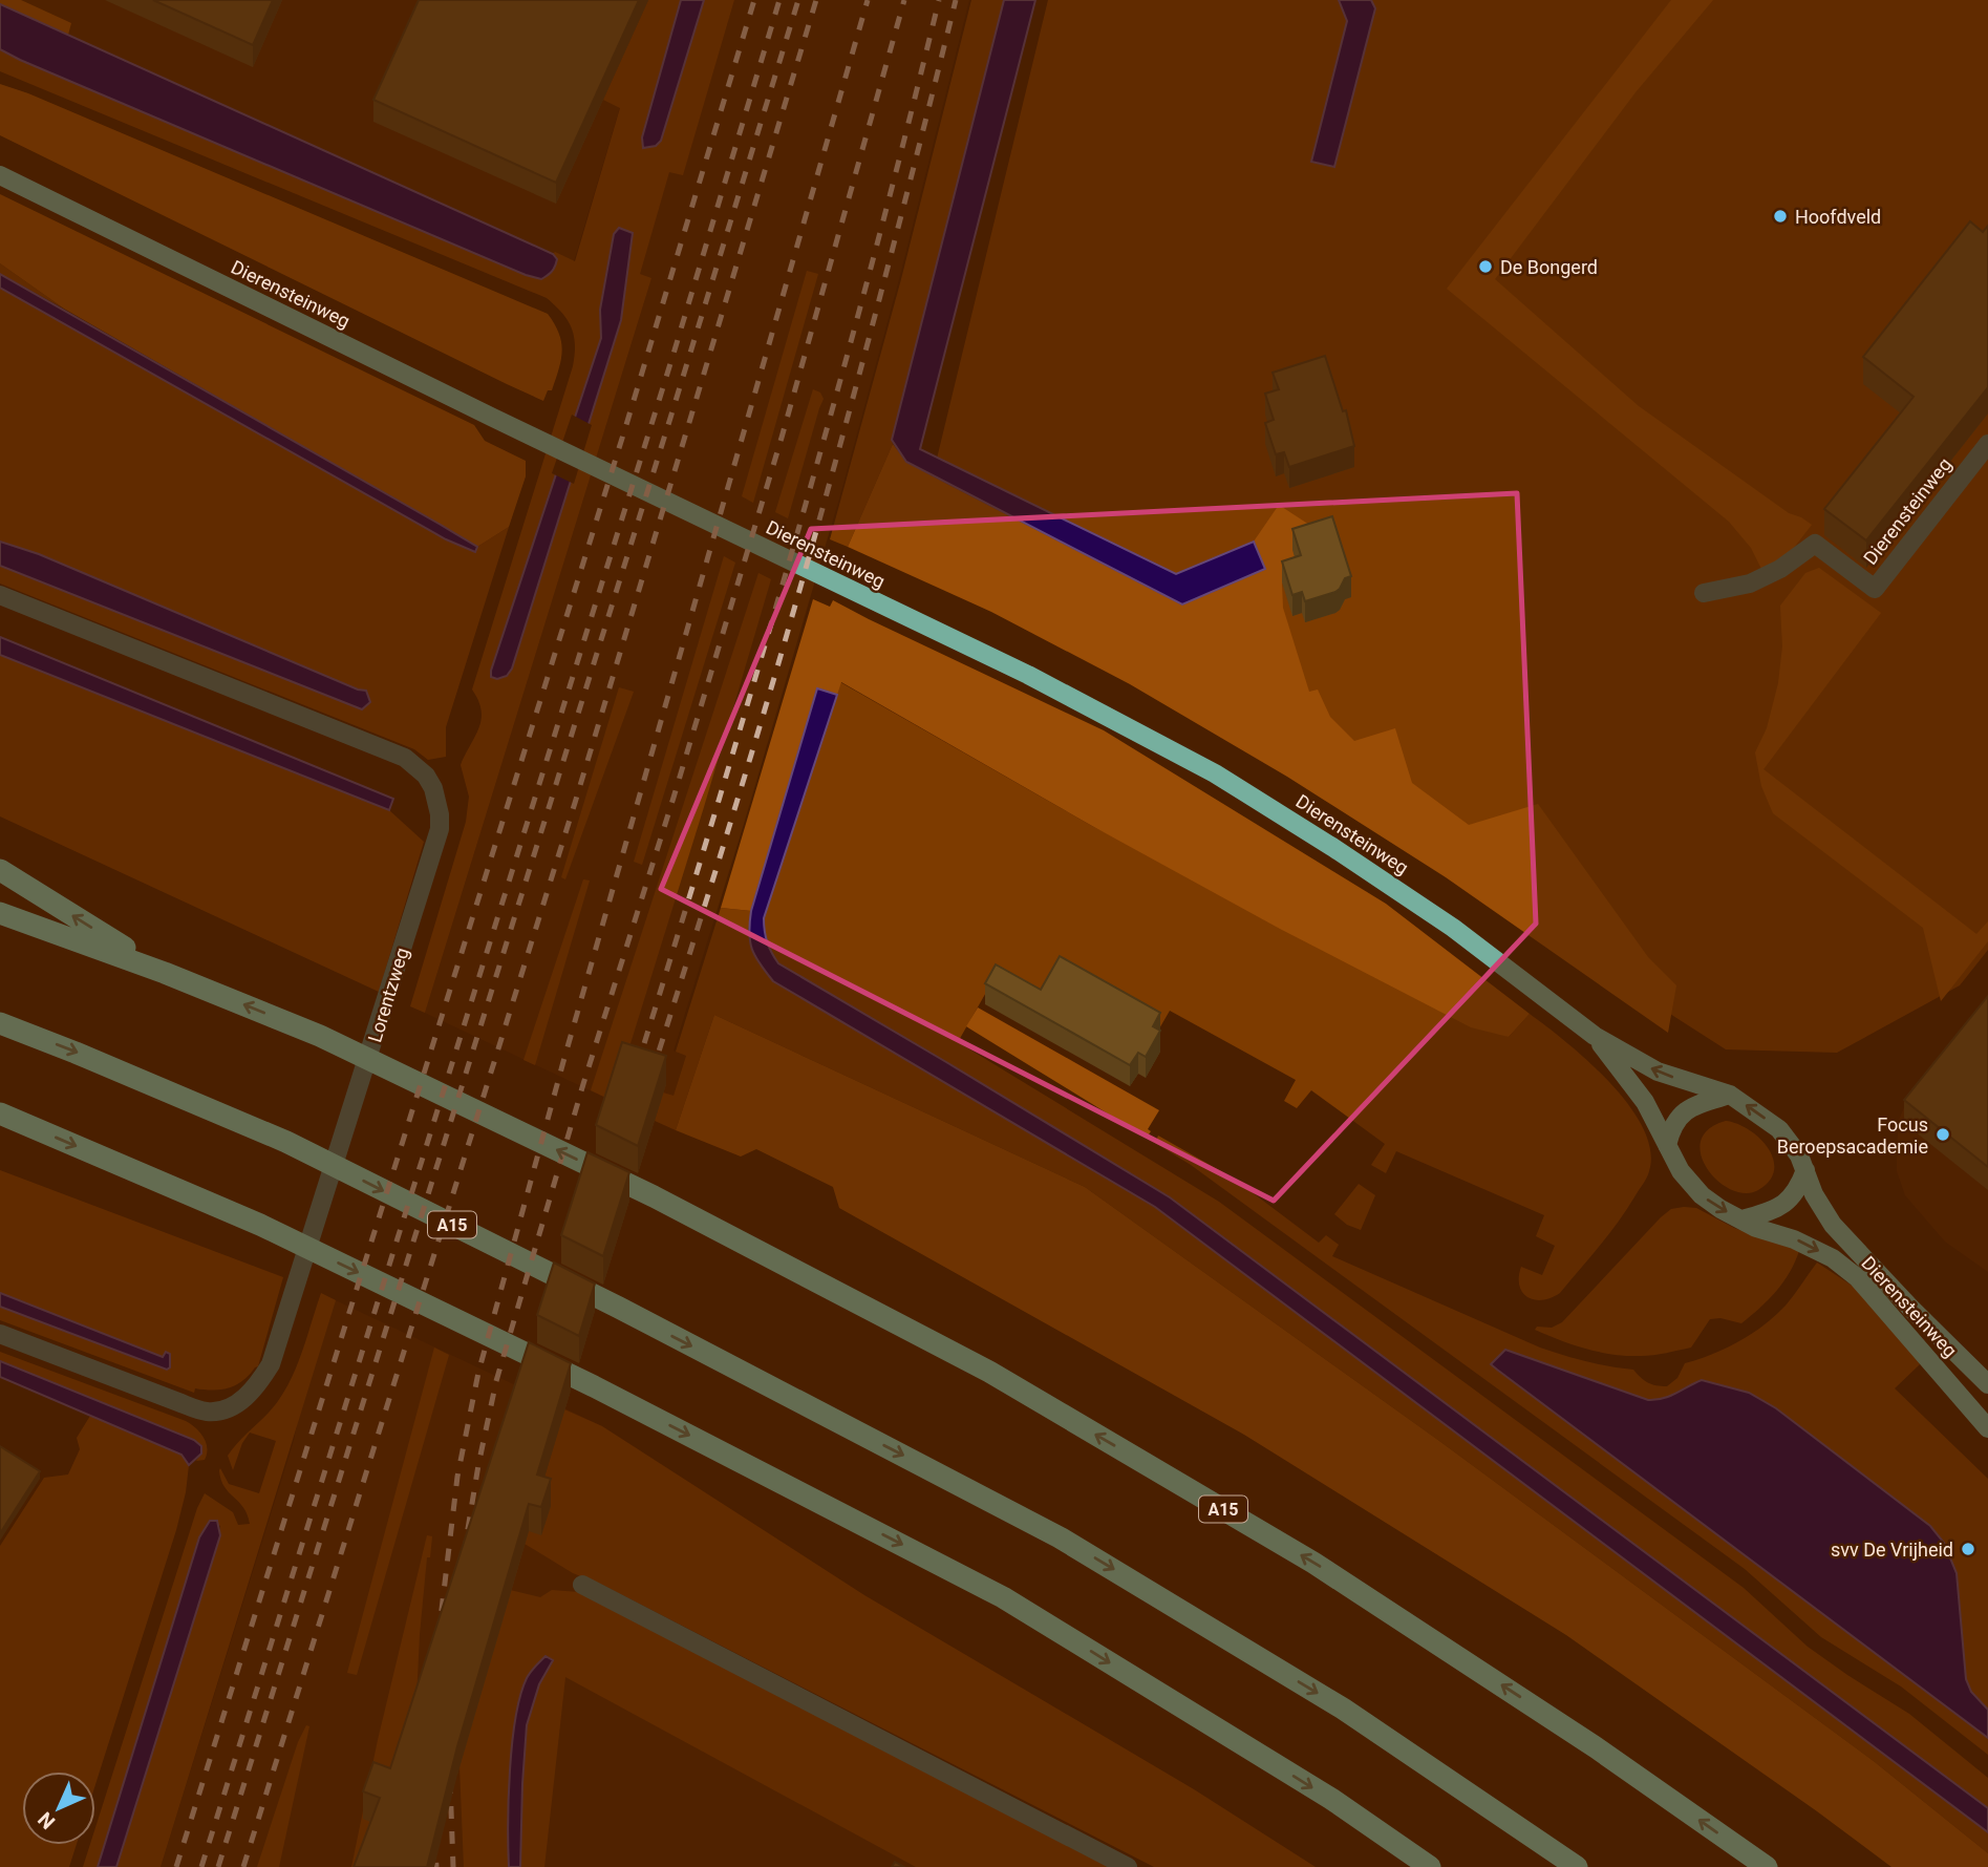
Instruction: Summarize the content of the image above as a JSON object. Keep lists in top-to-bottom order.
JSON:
{
  "streets": {
    "highway": ["A15"],
    "main road": ["Dierensteinweg"],
    "street": ["Lorentzweg"]
  },
  "places": [
    "Hoofdveld",
    "De Bongerd",
    "Focus Beroepsacademie",
    "svv De Vrijheid"
  ],
  "north": "bottom left"
}
